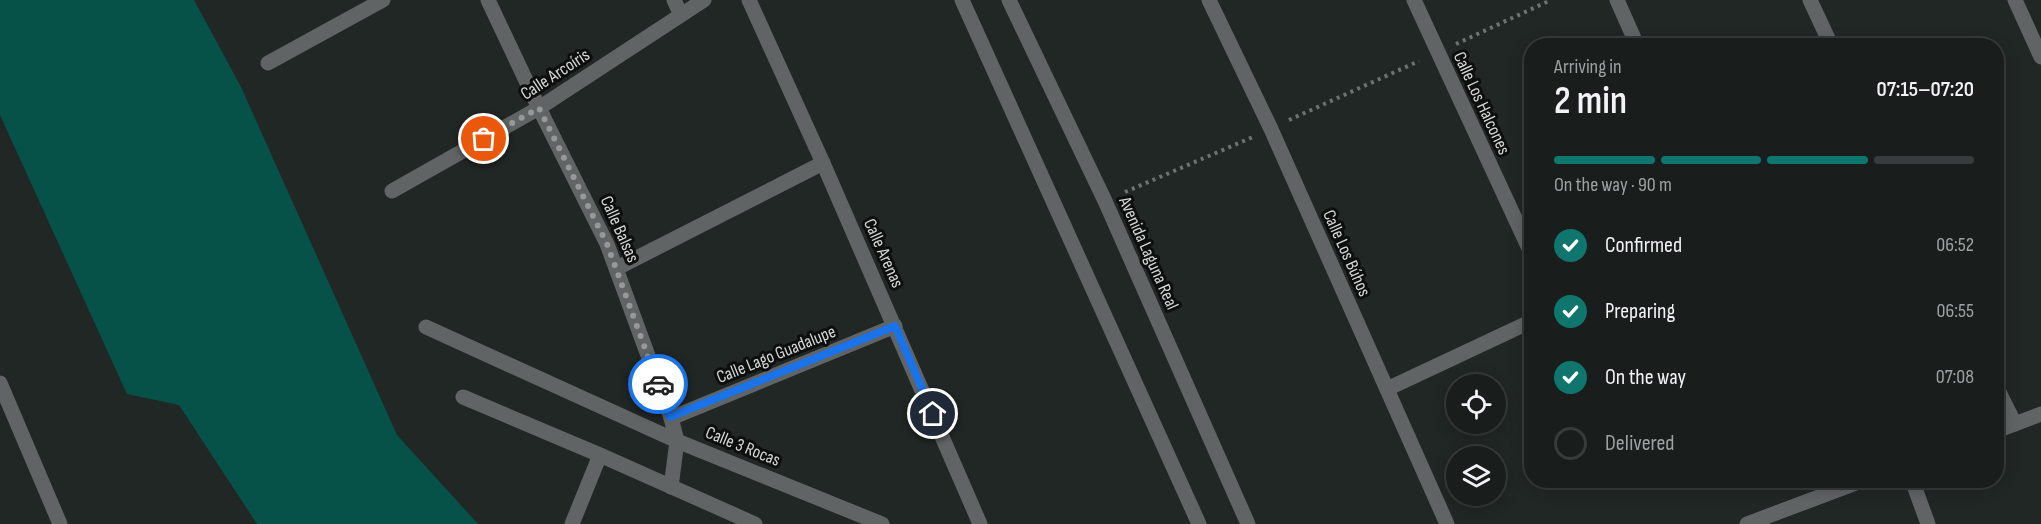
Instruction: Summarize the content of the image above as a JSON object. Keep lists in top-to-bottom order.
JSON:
{
  "streets": {
    "street": [
      "Calle Arcoíris",
      "Calle Los Halcones",
      "Calle Balsas",
      "Calle Arenas",
      "Avenida Laguna Real",
      "Calle Los Búhos",
      "Calle Lago Guadalupe",
      "Calle 3 Rocas"
    ]
  },
  "crossings": [
    ["Calle Arcoíris", "Calle Balsas"],
    ["Calle Balsas", "Calle Lago Guadalupe"],
    ["Calle Balsas", "Calle 3 Rocas"],
    ["Calle Arenas", "Calle Lago Guadalupe"]
  ],
  "page": {
    "heading": ["2 min", "Arriving in", "07:15–07:20"],
    "bar": "On the way · 90 m",
    "list": [
      ["Confirmed", "06:52"],
      ["Preparing", "06:55"],
      ["On the way", "07:08"],
      "Delivered"
    ]
  }
}
